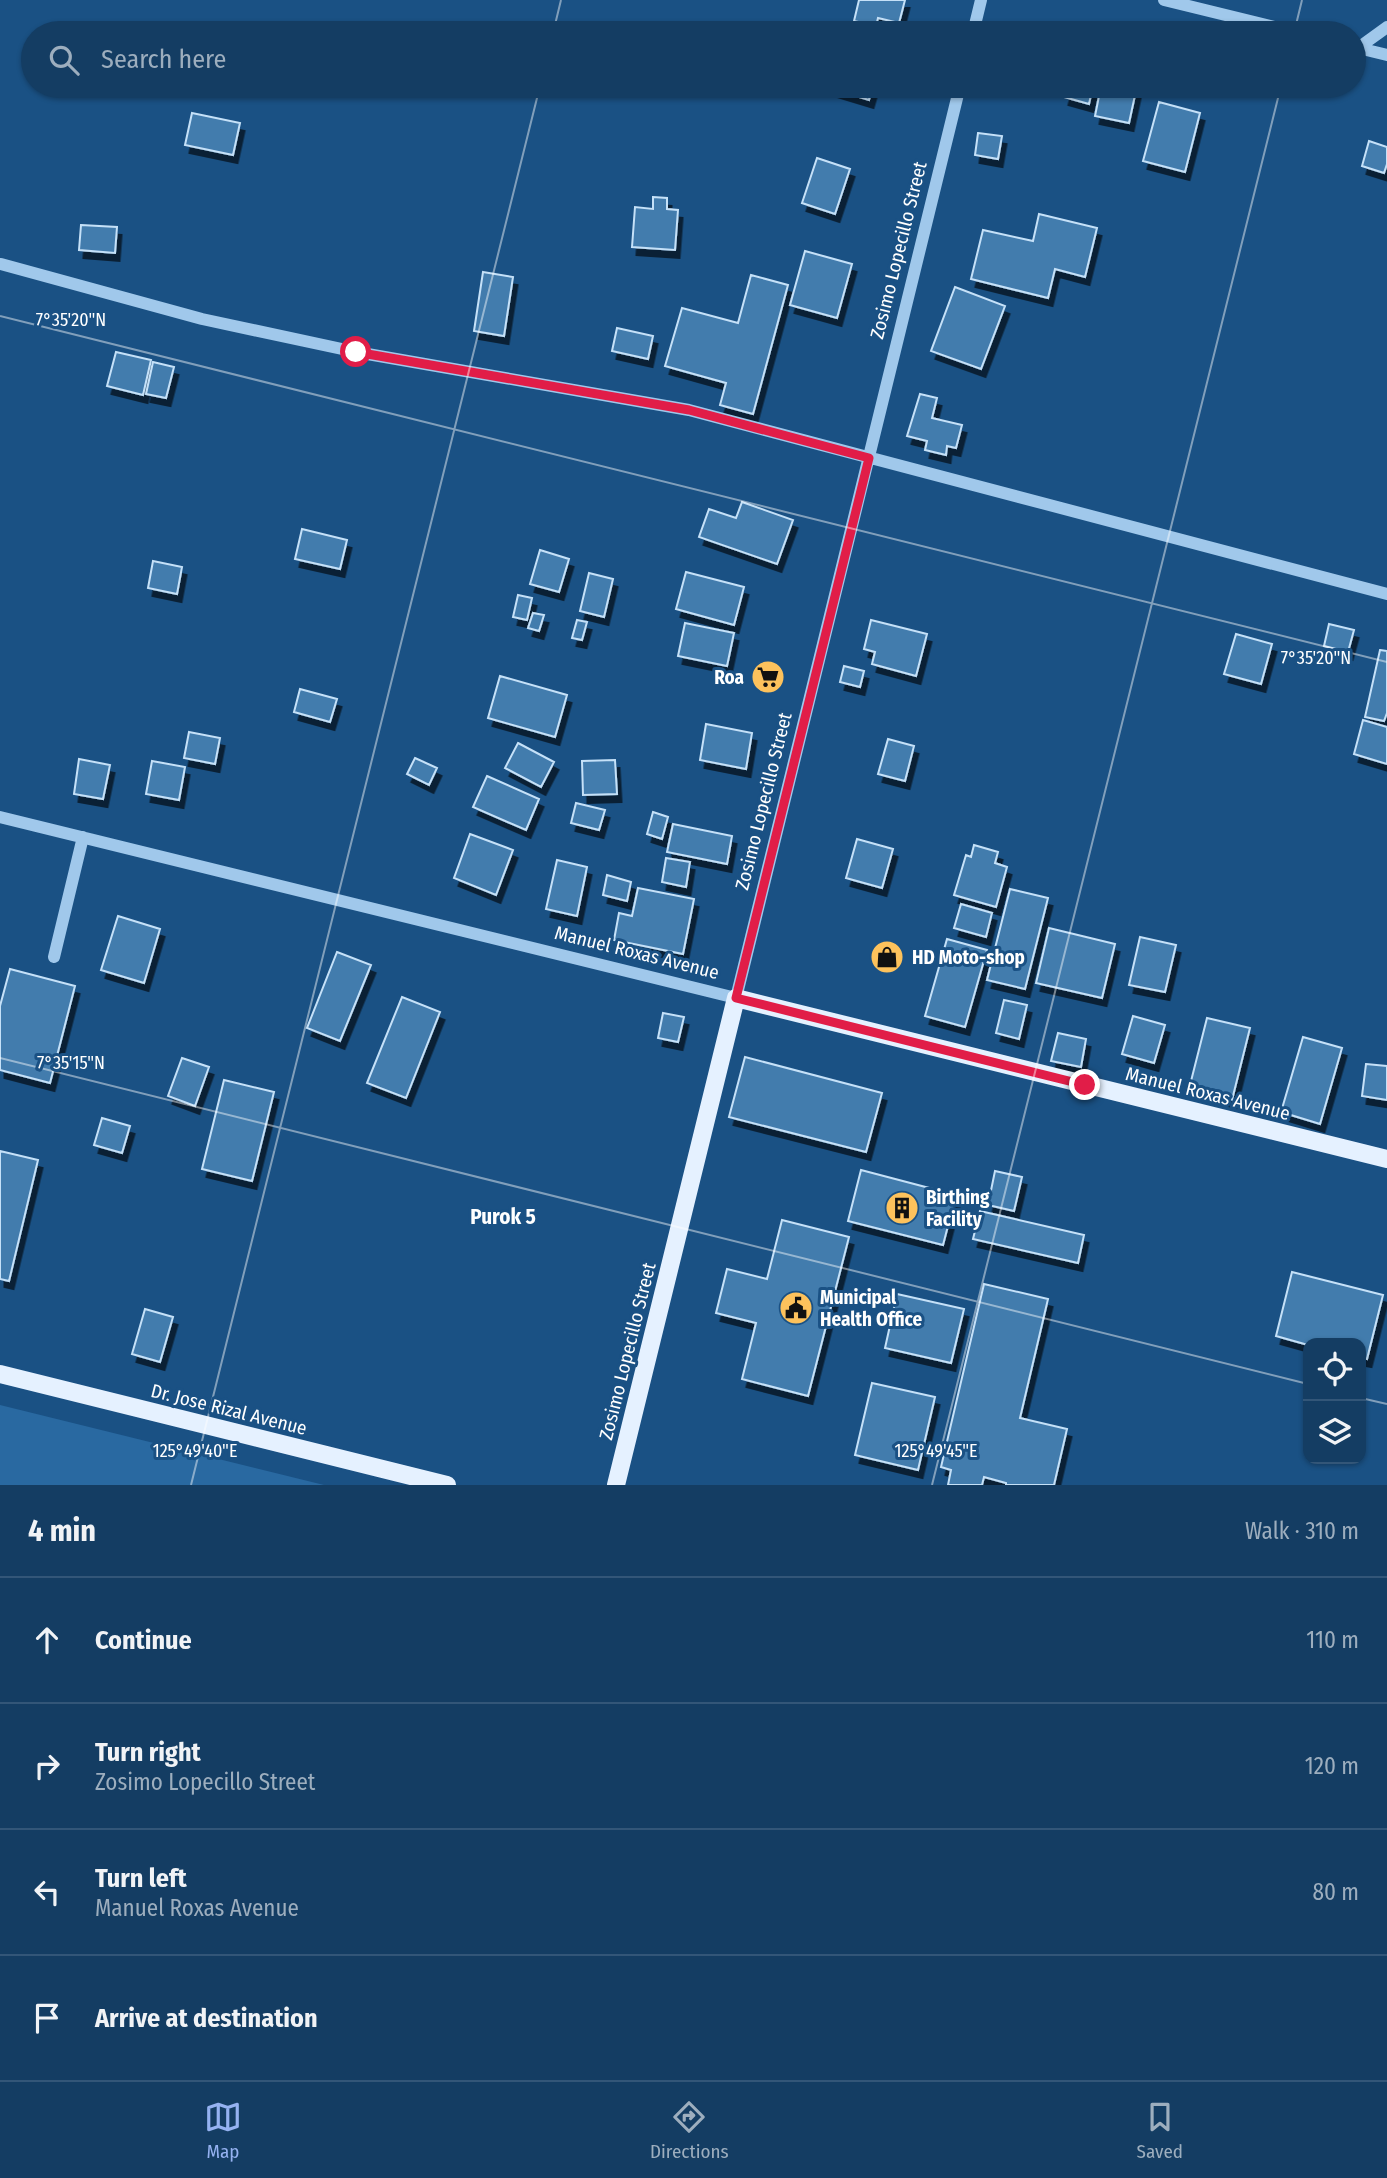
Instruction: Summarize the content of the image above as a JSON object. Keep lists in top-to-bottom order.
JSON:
{
  "streets": {
    "main road": ["Zosimo Lopecillo Street", "Manuel Roxas Avenue", "Dr. Jose Rizal Avenue"]
  },
  "crossings": [
    ["Zosimo Lopecillo Street", "Manuel Roxas Avenue"]
  ],
  "districts": ["Purok 5"],
  "places": {
    "supermarket": ["Roa"],
    "shop": ["HD Moto-shop"],
    "building": ["Birthing Facility"],
    "public building": ["Municipal Health Office"]
  },
  "page": {
    "search": "Search here",
    "heading": ["4 min", "Walk · 310 m"],
    "list": [
      ["Continue", "110 m"],
      ["Turn right", "Zosimo Lopecillo Street", "120 m"],
      ["Turn left", "Manuel Roxas Avenue", "80 m"],
      "Arrive at destination"
    ],
    "nav": ["Map", "Directions", "Saved"]
  },
  "coordinates": [
    "7°35'20\"N",
    "7°35'15\"N",
    "125°49'40\"E",
    "125°49'45\"E"
  ]
}
